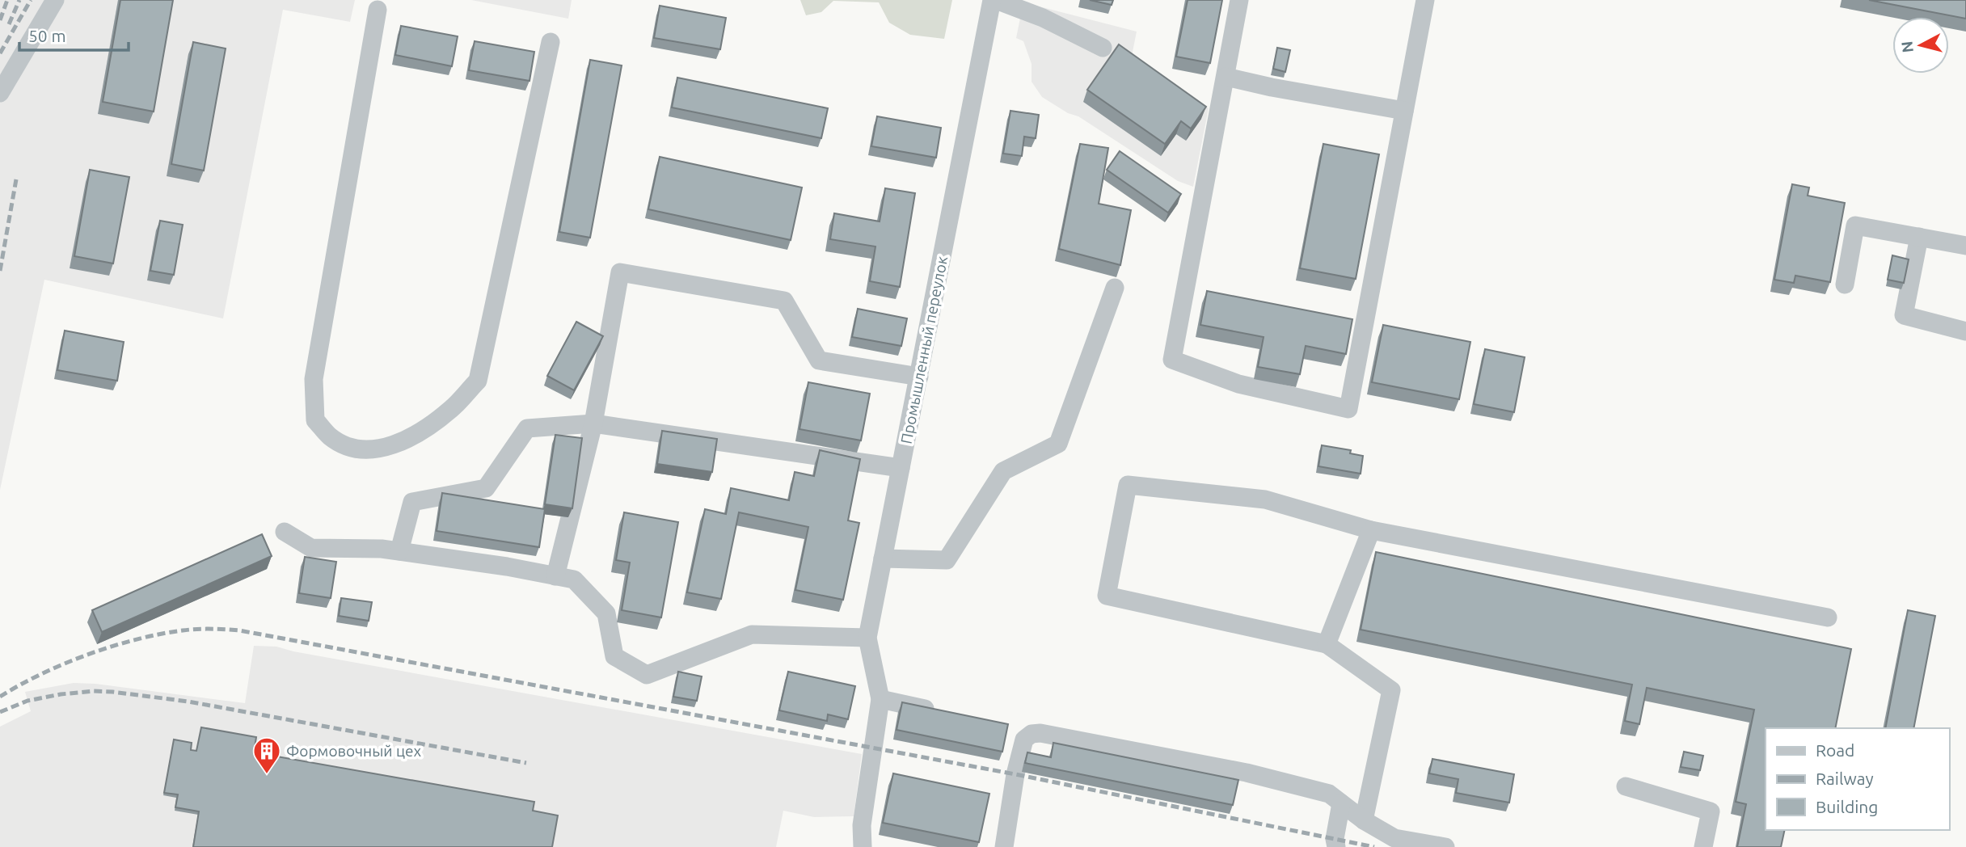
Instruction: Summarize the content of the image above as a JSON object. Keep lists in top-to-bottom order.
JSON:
{
  "streets": {
    "street": ["Промышленный переулок"]
  },
  "places": {
    "building": ["Формовочный цех"]
  },
  "legend": ["Road", "Railway", "Building"],
  "scale_bar": "50 m",
  "north": "left"
}
